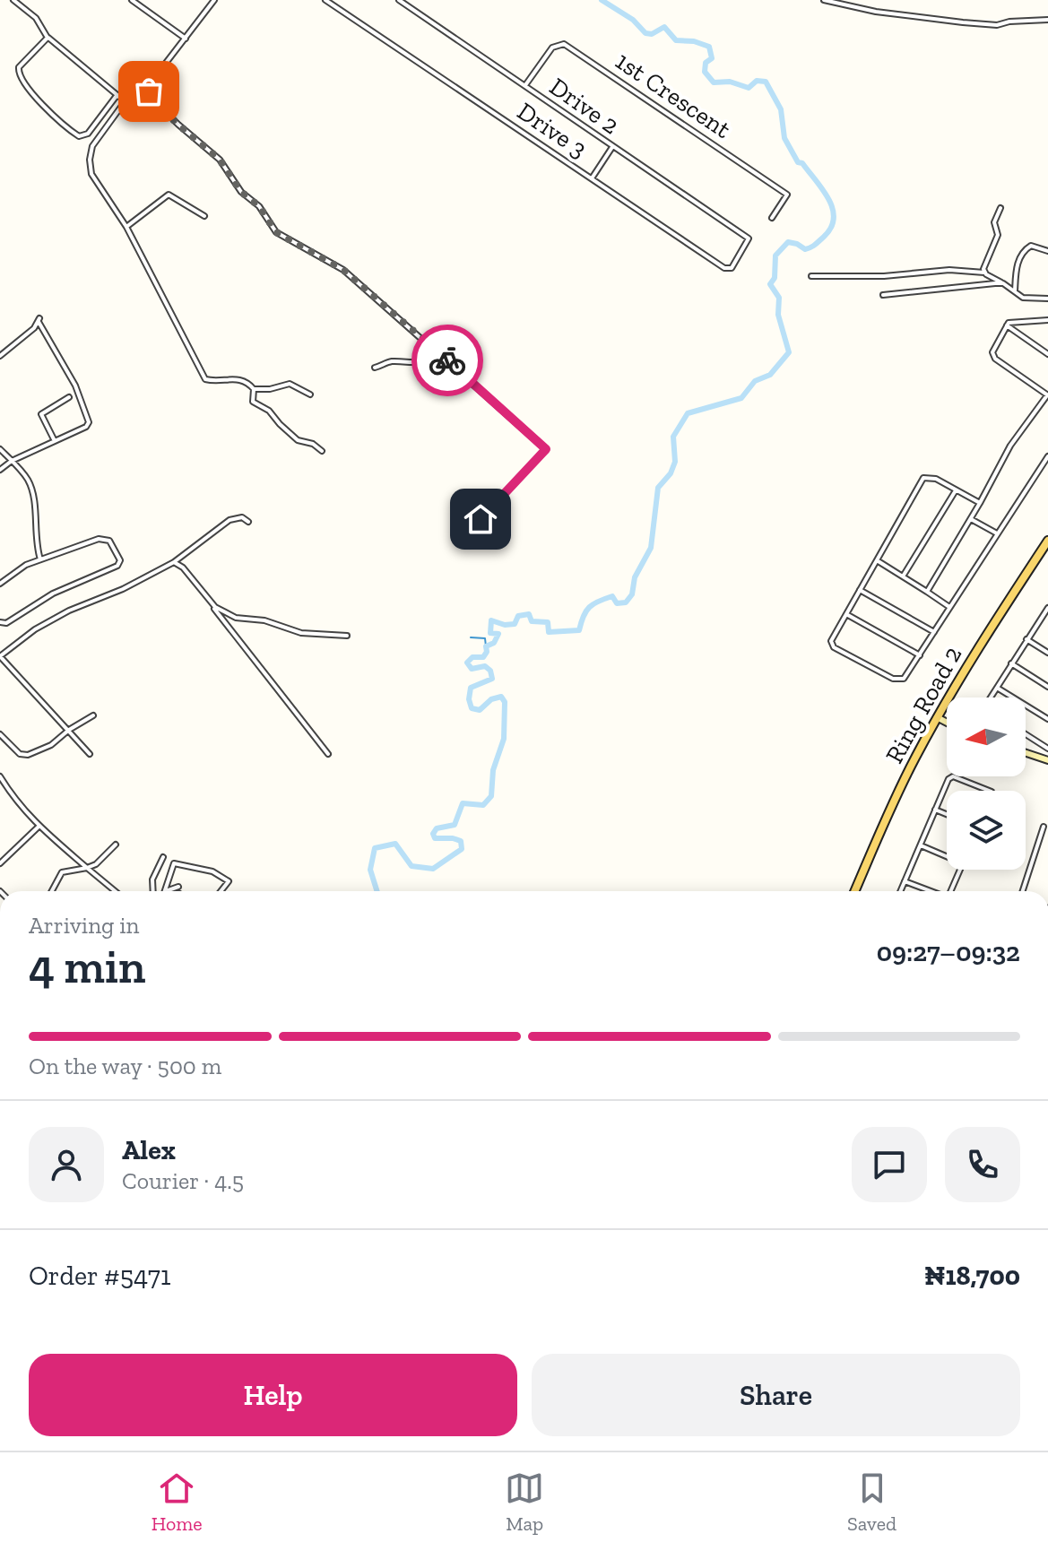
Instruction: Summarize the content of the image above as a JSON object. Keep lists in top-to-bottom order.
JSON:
{
  "streets": {
    "main road": ["Ring Road 2"],
    "street": ["1st Crescent", "Drive 2", "Drive 3"]
  },
  "crossings": [
    ["1st Crescent", "Drive 2"],
    ["Drive 2", "Drive 3"]
  ],
  "north": "left",
  "page": {
    "heading": ["4 min", "Arriving in", "09:27–09:32"],
    "panel": [
      "Alex",
      "Courier · 4.5",
      "Order #5471",
      "₦18,700"
    ],
    "bar": "On the way · 500 m",
    "buttons": ["Help", "Share"],
    "tabs": ["Home", "Map", "Saved"]
  }
}
